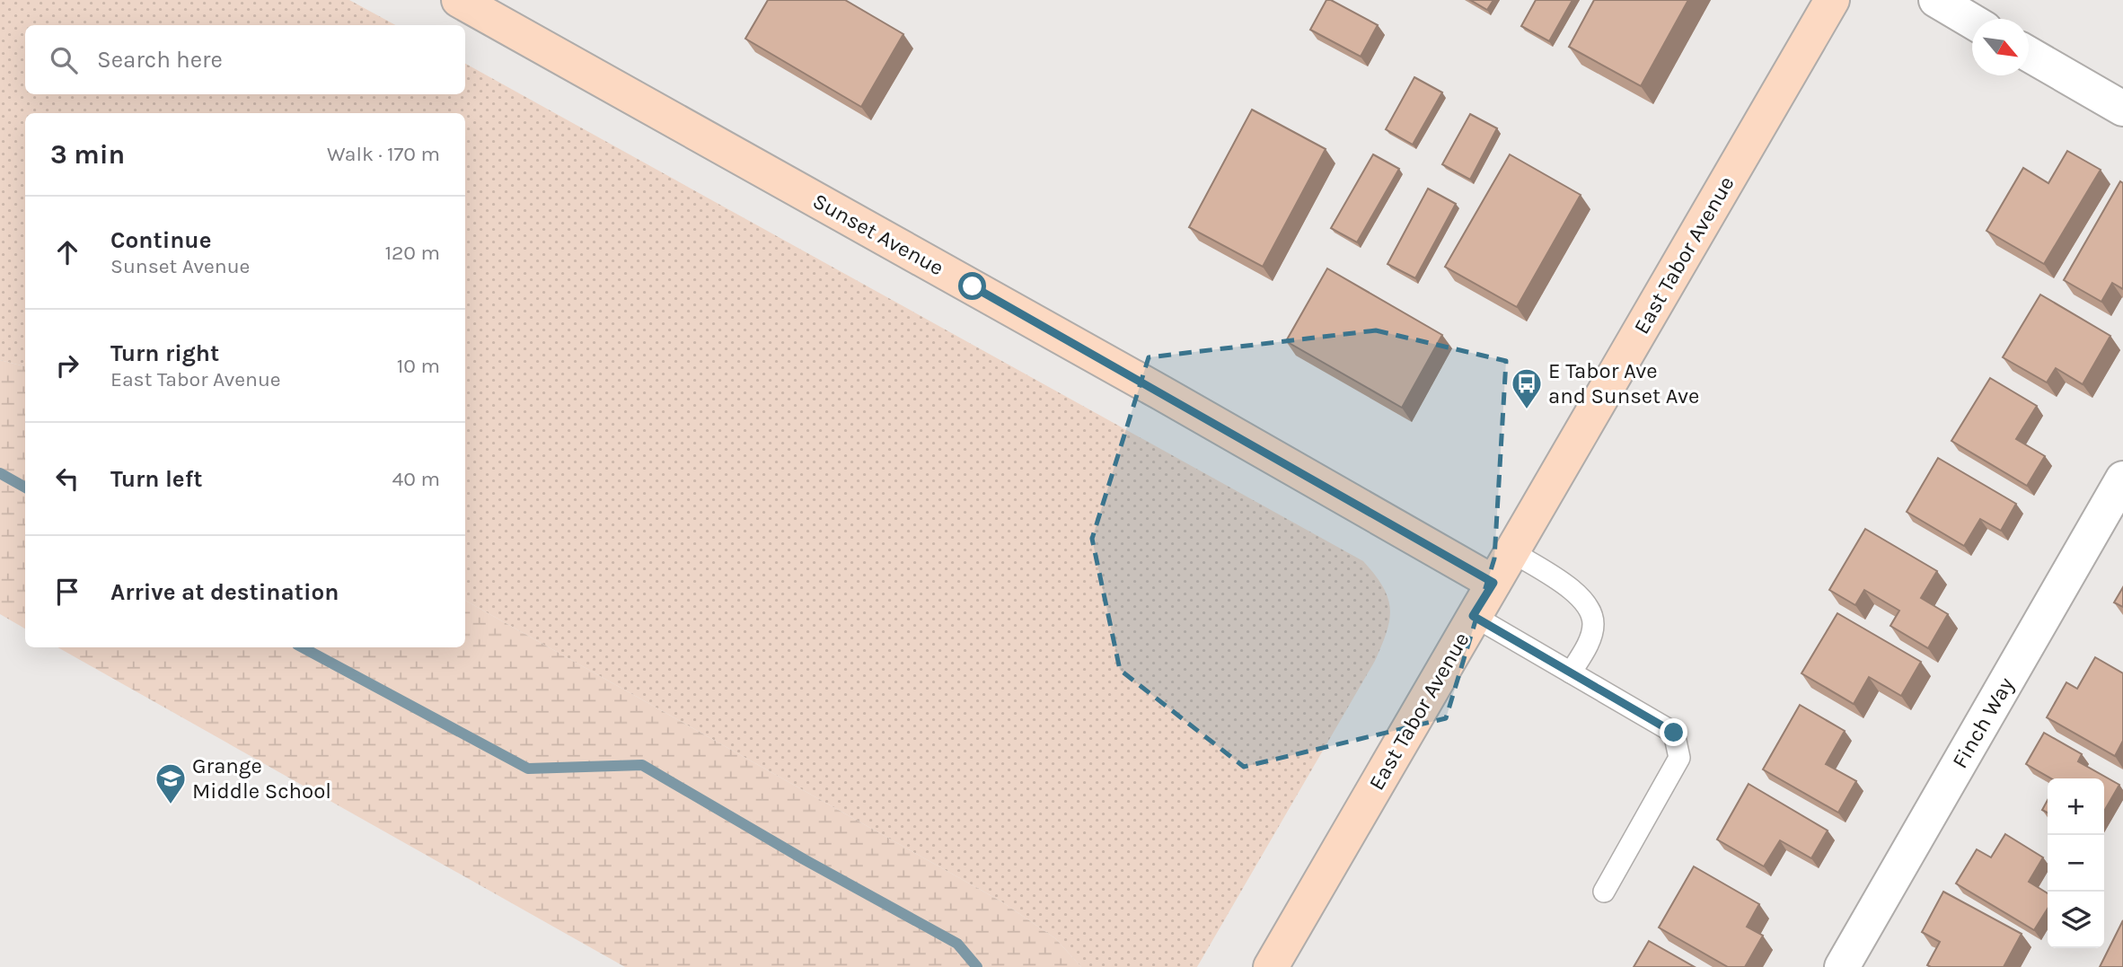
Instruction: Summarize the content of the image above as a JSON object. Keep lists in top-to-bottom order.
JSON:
{
  "streets": {
    "main road": ["Sunset Avenue", "East Tabor Avenue"],
    "street": ["Finch Way"]
  },
  "crossings": [
    ["Sunset Avenue", "East Tabor Avenue"]
  ],
  "places": {
    "bus stop": ["E Tabor Ave and Sunset Ave"],
    "school or university": ["Grange Middle School"]
  },
  "north": "bottom right",
  "page": {
    "search": "Search here",
    "heading": ["3 min", "Walk · 170 m"],
    "list": [
      ["Continue", "Sunset Avenue", "120 m"],
      ["Turn right", "East Tabor Avenue", "10 m"],
      ["Turn left", "40 m"],
      "Arrive at destination"
    ],
    "map_buttons": ["+", "−"]
  }
}
